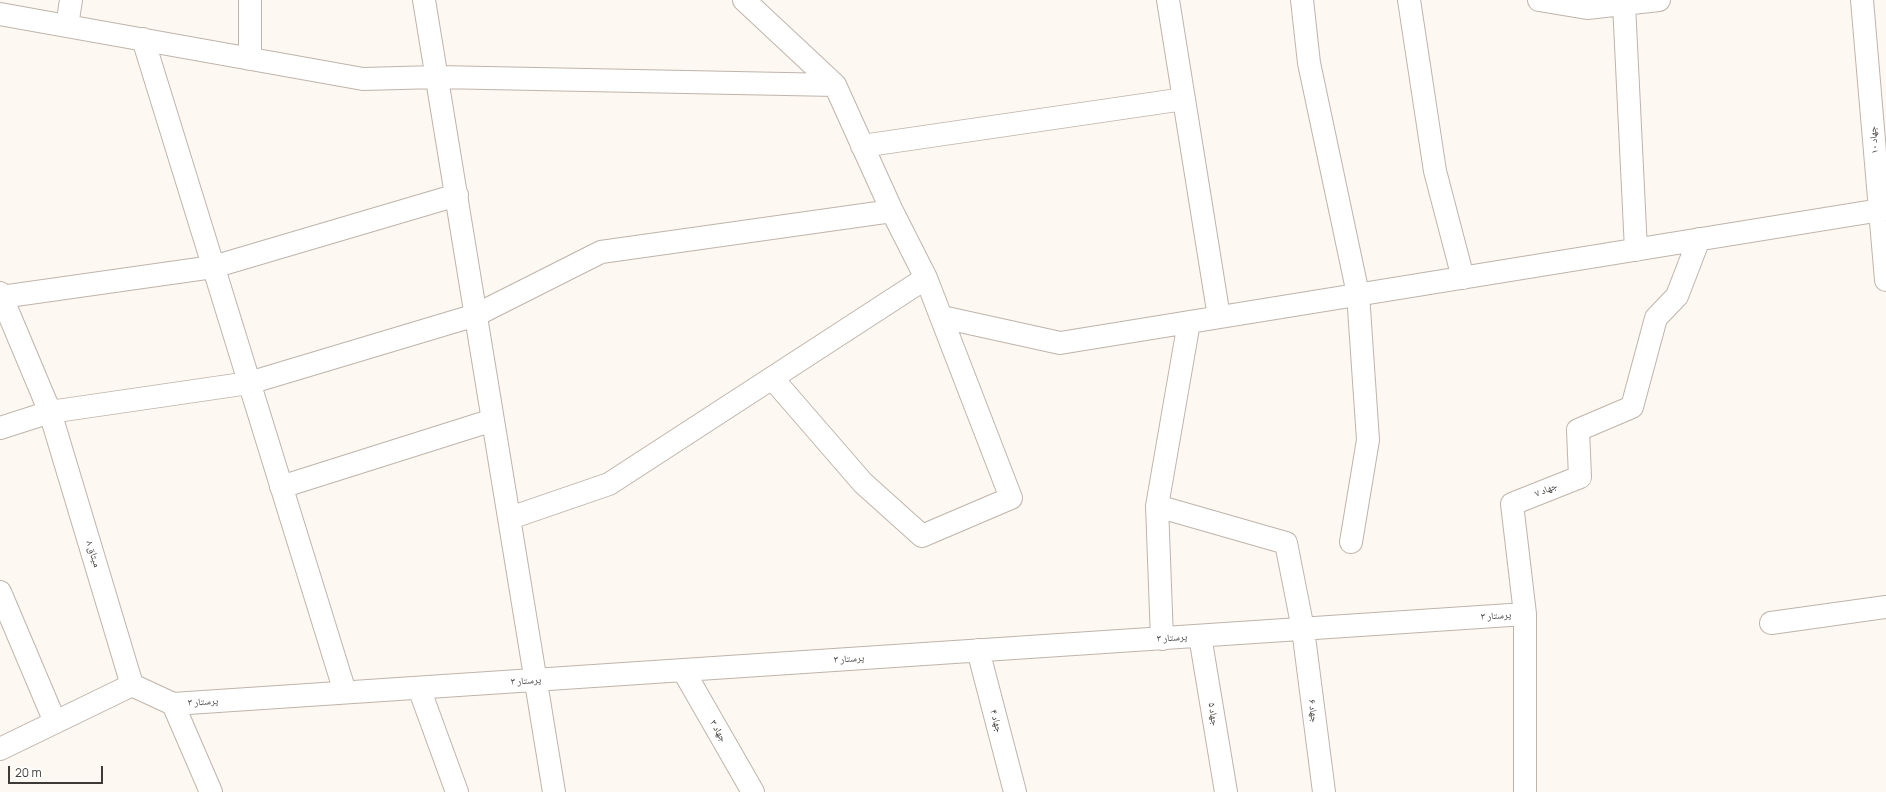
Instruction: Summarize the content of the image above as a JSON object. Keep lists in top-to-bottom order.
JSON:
{
  "streets": {
    "street": [
      "جهاد ۱۰",
      "جهاد ۷",
      "میثاق ۸",
      "پرستار ۳",
      "جهاد ۶",
      "جهاد ۵",
      "جهاد ۴",
      "جهاد ۳"
    ]
  },
  "crossings": [
    ["جهاد ۷", "پرستار ۳"],
    ["پرستار ۳", "جهاد ۶"],
    ["پرستار ۳", "جهاد ۵"],
    ["پرستار ۳", "جهاد ۴"],
    ["پرستار ۳", "جهاد ۳"]
  ],
  "scale_bar": "20 m"
}
